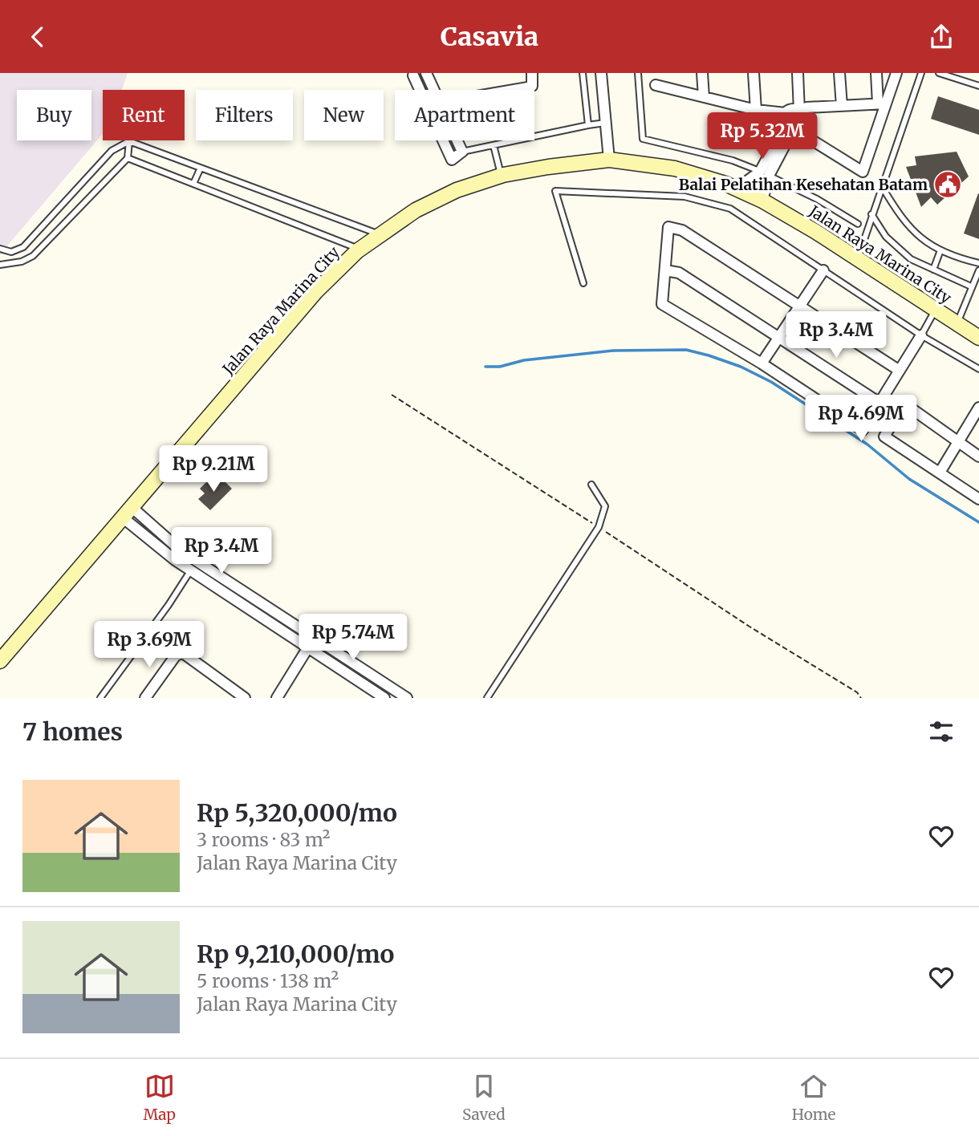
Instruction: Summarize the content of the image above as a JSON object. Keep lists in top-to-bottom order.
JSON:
{
  "streets": {
    "main road": ["Jalan Raya Marina City"]
  },
  "places": {
    "public building": ["Balai Pelatihan Kesehatan Batam"]
  },
  "page": {
    "header": "Casavia",
    "chip": [
      "Buy",
      "Rent",
      "Filters",
      "New",
      "Apartment"
    ],
    "price": [
      "Rp 5.32M",
      "Rp 3.4M",
      "Rp 4.69M",
      "Rp 9.21M",
      "Rp 3.4M",
      "Rp 5.74M",
      "Rp 3.69M"
    ],
    "heading": "7 homes",
    "list": [
      {
        "name": "Rp 5,320,000/mo",
        "note": "3 rooms · 83 m² · Jalan Raya Marina City"
      },
      {
        "name": "Rp 9,210,000/mo",
        "note": "5 rooms · 138 m² · Jalan Raya Marina City"
      }
    ],
    "tabs": ["Map", "Saved", "Home"]
  }
}
